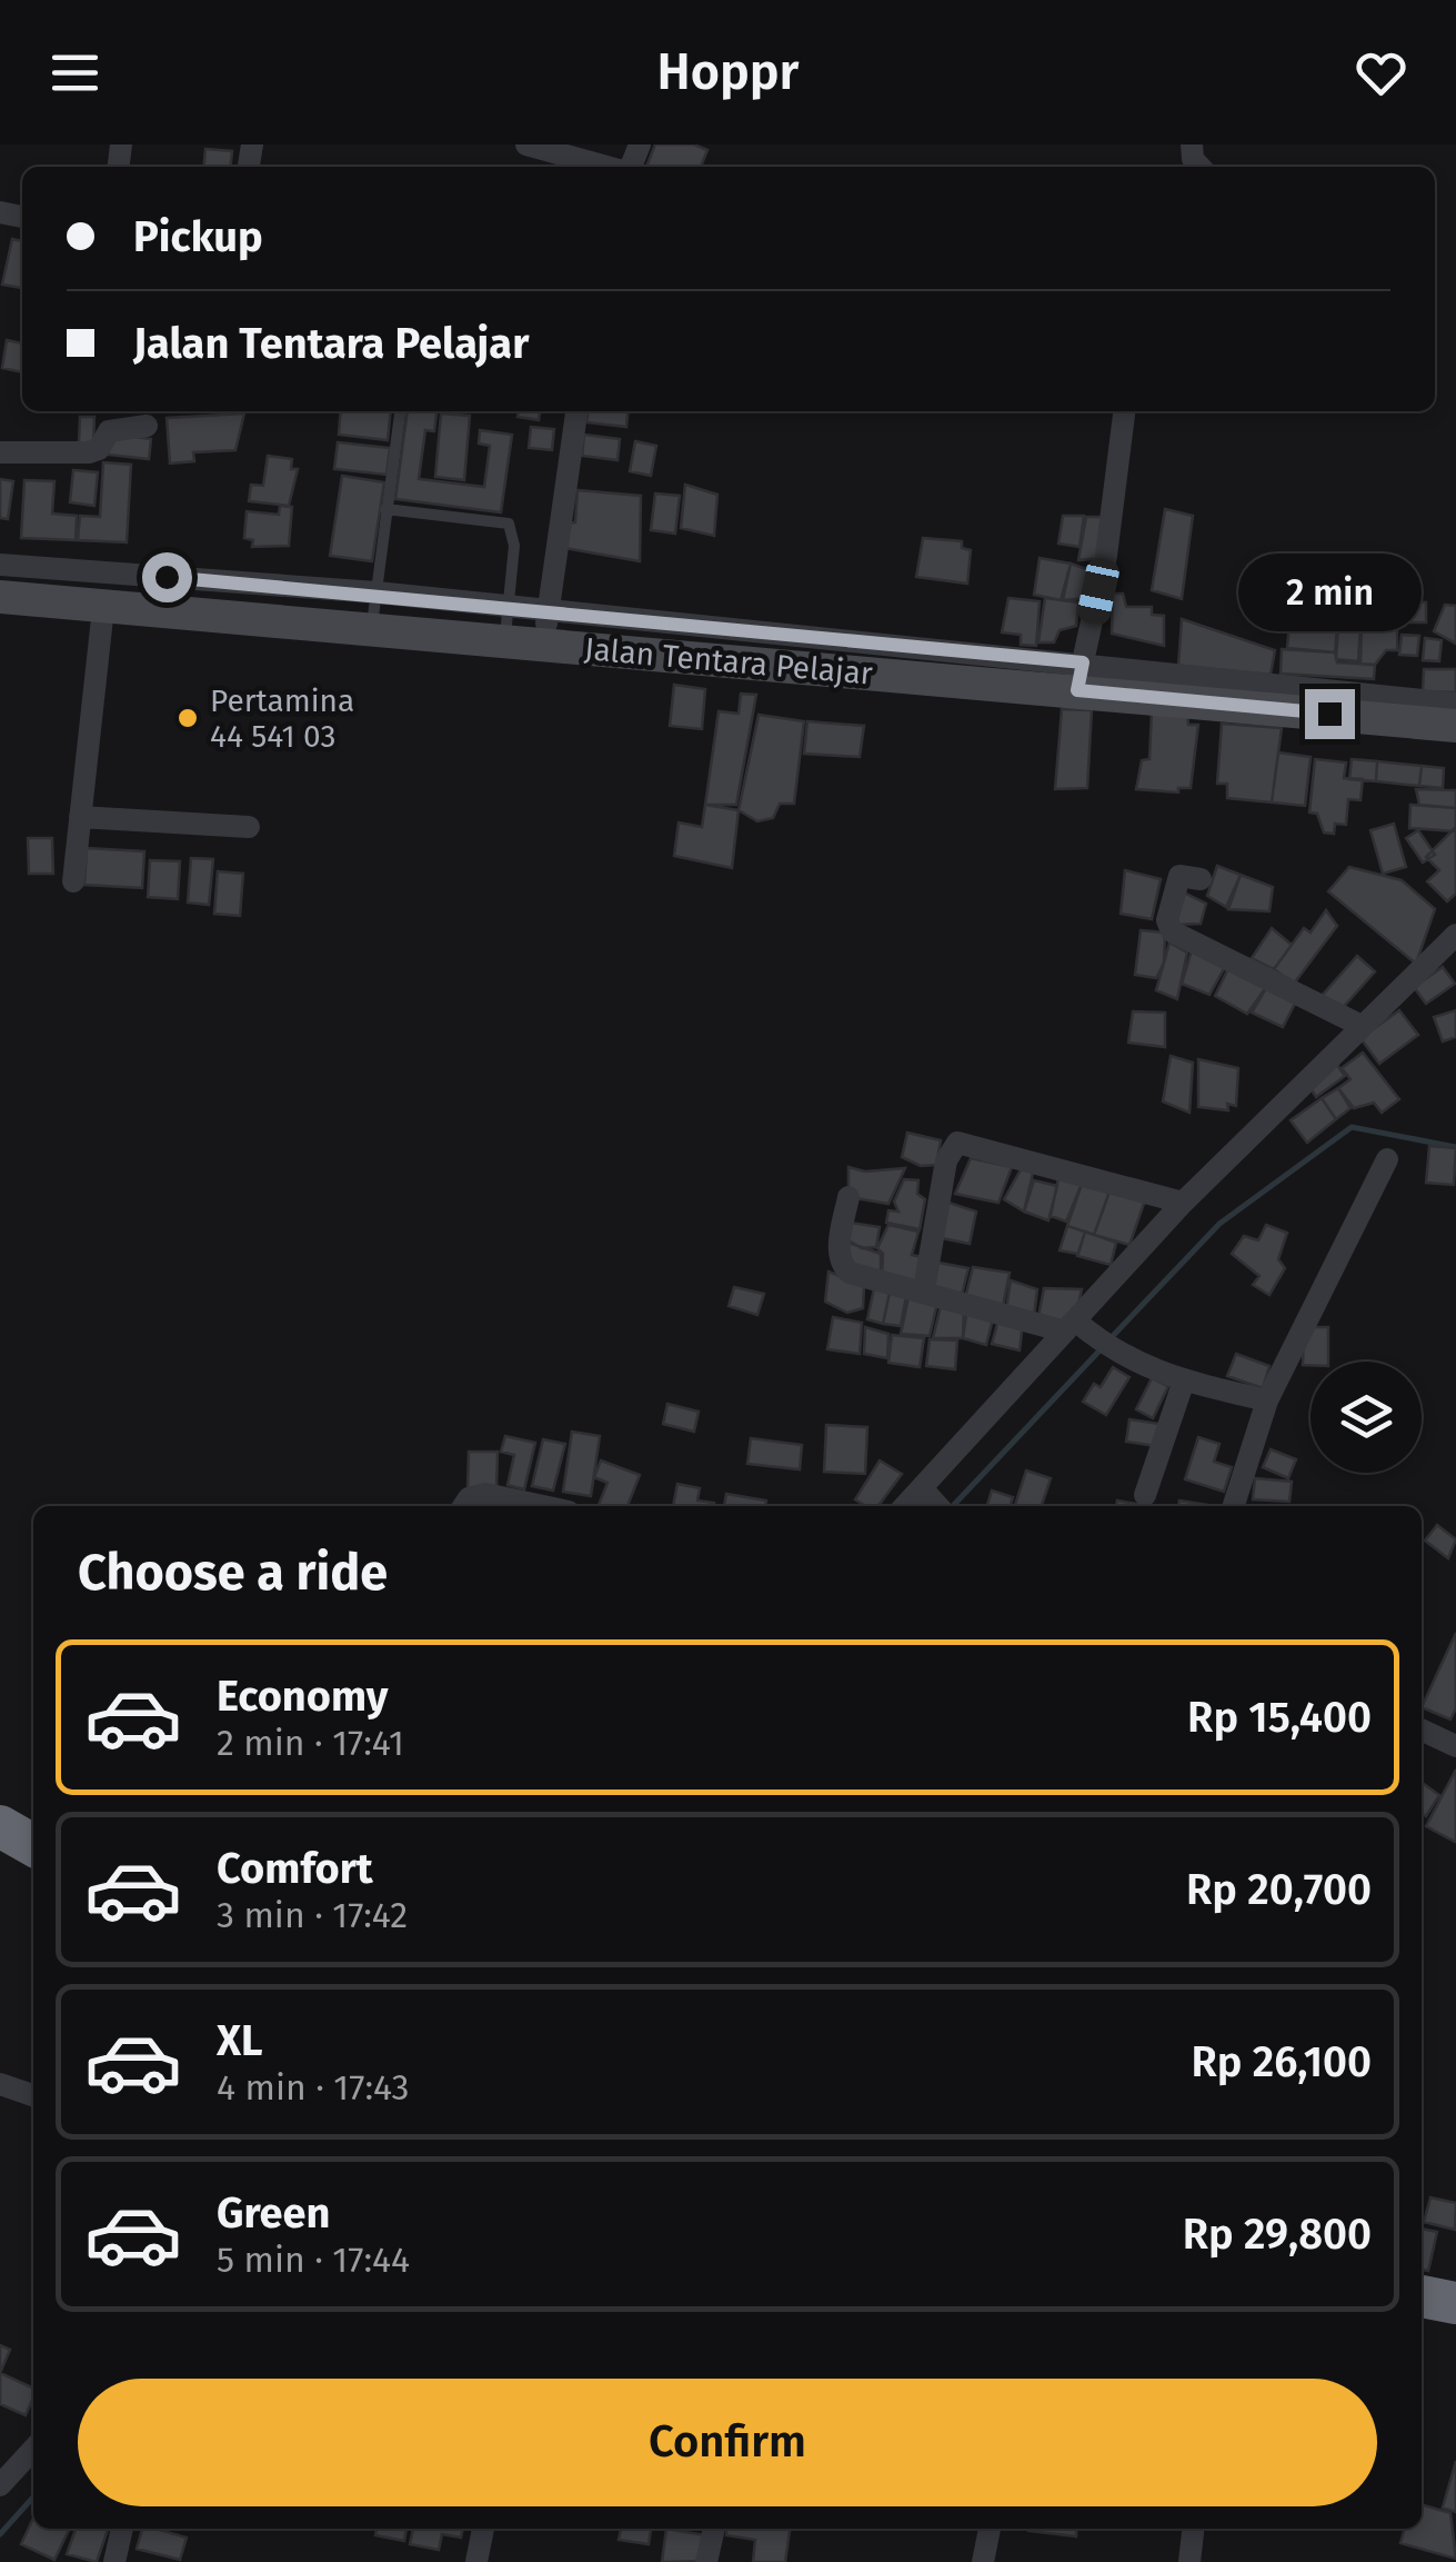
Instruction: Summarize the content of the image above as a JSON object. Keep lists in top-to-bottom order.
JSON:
{
  "streets": {
    "main road": ["Jalan Tentara Pelajar"]
  },
  "places": ["Pertamina 44 541 03"],
  "page": {
    "header": "Hoppr",
    "banner": ["Pickup", "Jalan Tentara Pelajar"],
    "bubble": "2 min",
    "heading": "Choose a ride",
    "list": [
      {
        "name": "Economy",
        "note": "2 min · 17:41",
        "value": "Rp 15,400"
      },
      {
        "name": "Comfort",
        "note": "3 min · 17:42",
        "value": "Rp 20,700"
      },
      {
        "name": "XL",
        "note": "4 min · 17:43",
        "value": "Rp 26,100"
      },
      {
        "name": "Green",
        "note": "5 min · 17:44",
        "value": "Rp 29,800"
      }
    ],
    "buttons": "Confirm"
  }
}
